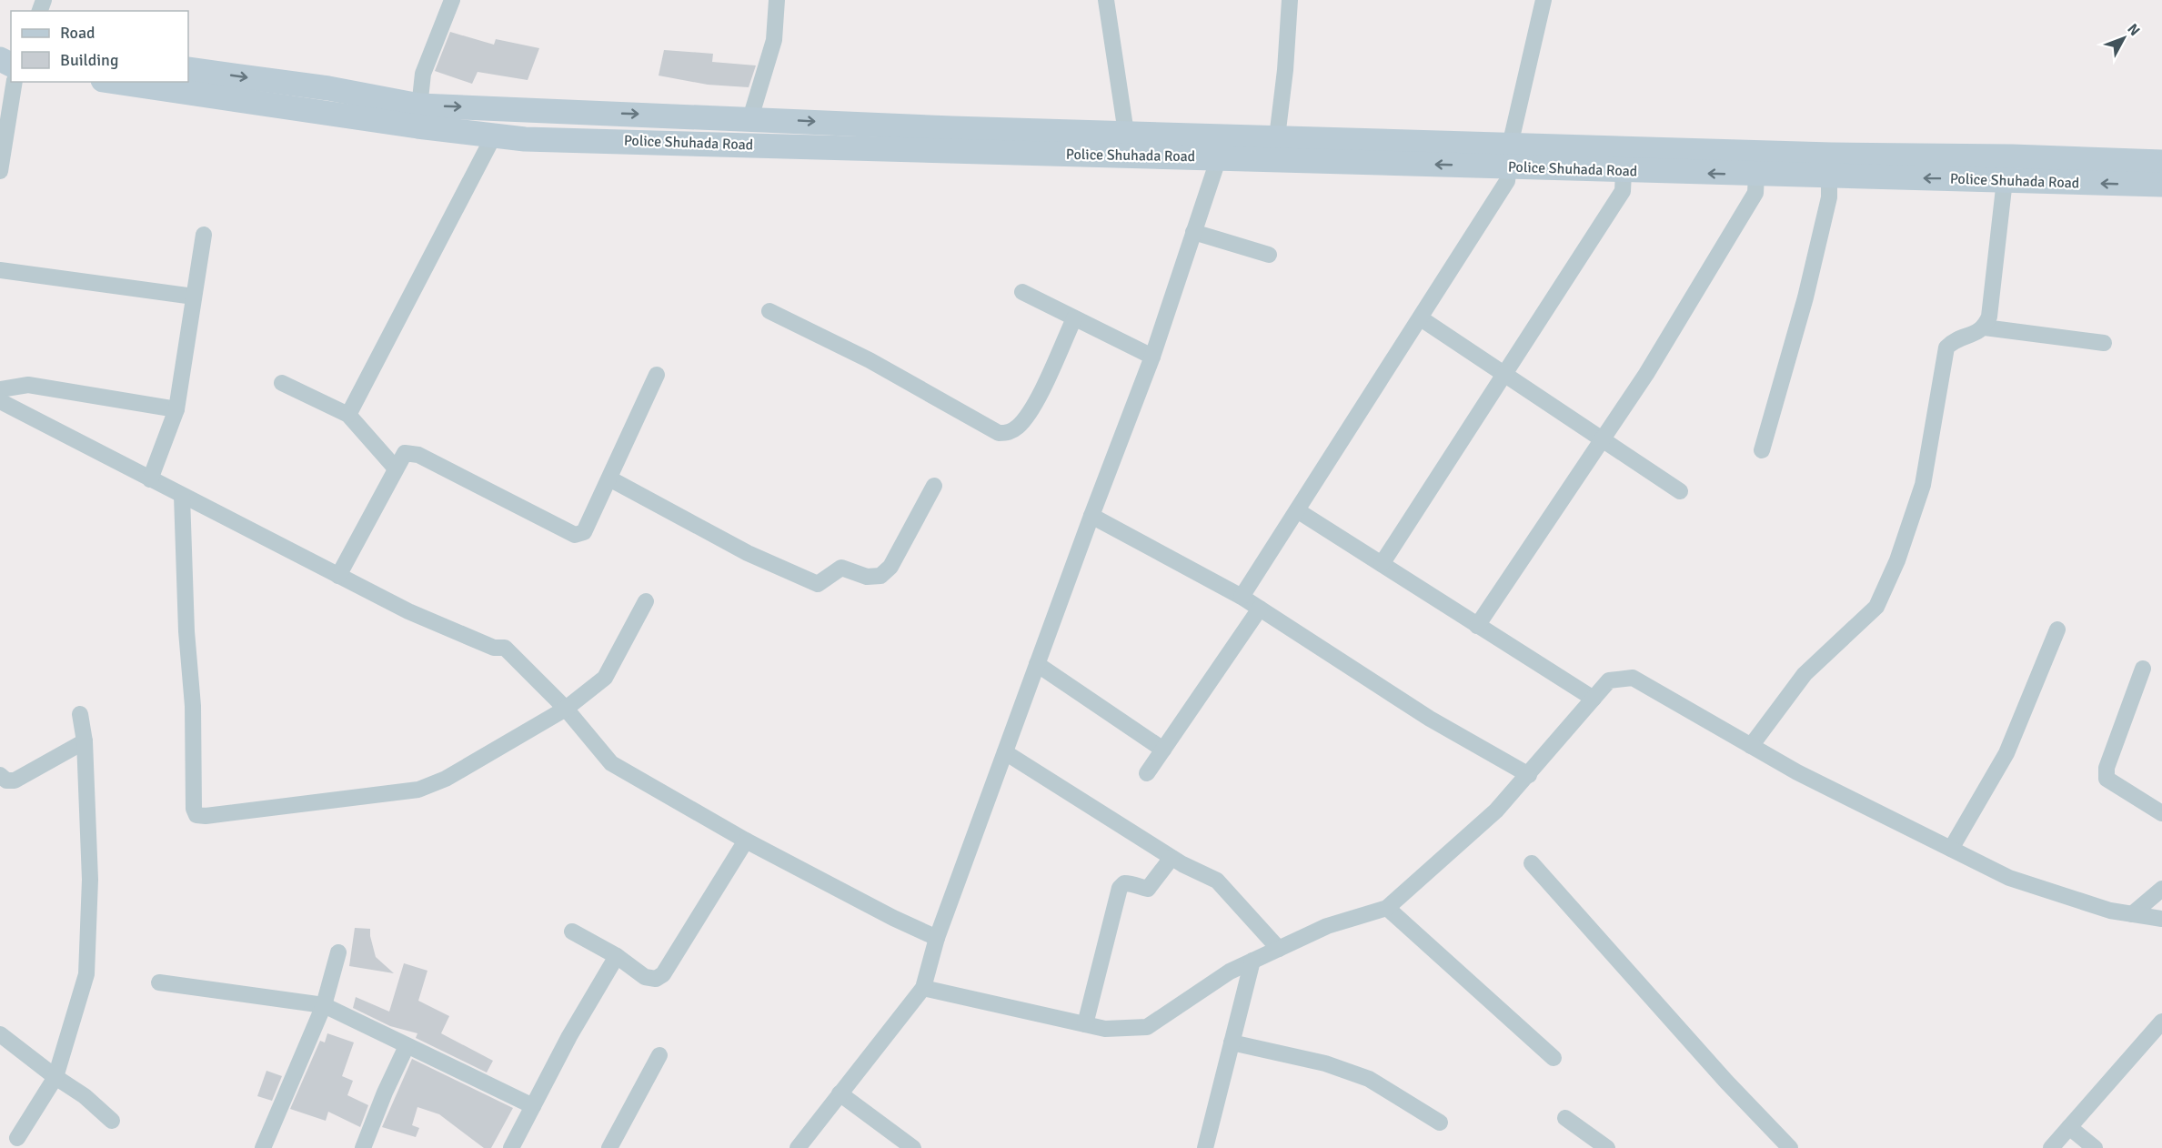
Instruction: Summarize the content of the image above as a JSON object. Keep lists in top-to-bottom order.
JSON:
{
  "streets": {
    "main road": ["Police Shuhada Road"]
  },
  "legend": ["Road", "Building"],
  "north": "top right"
}
